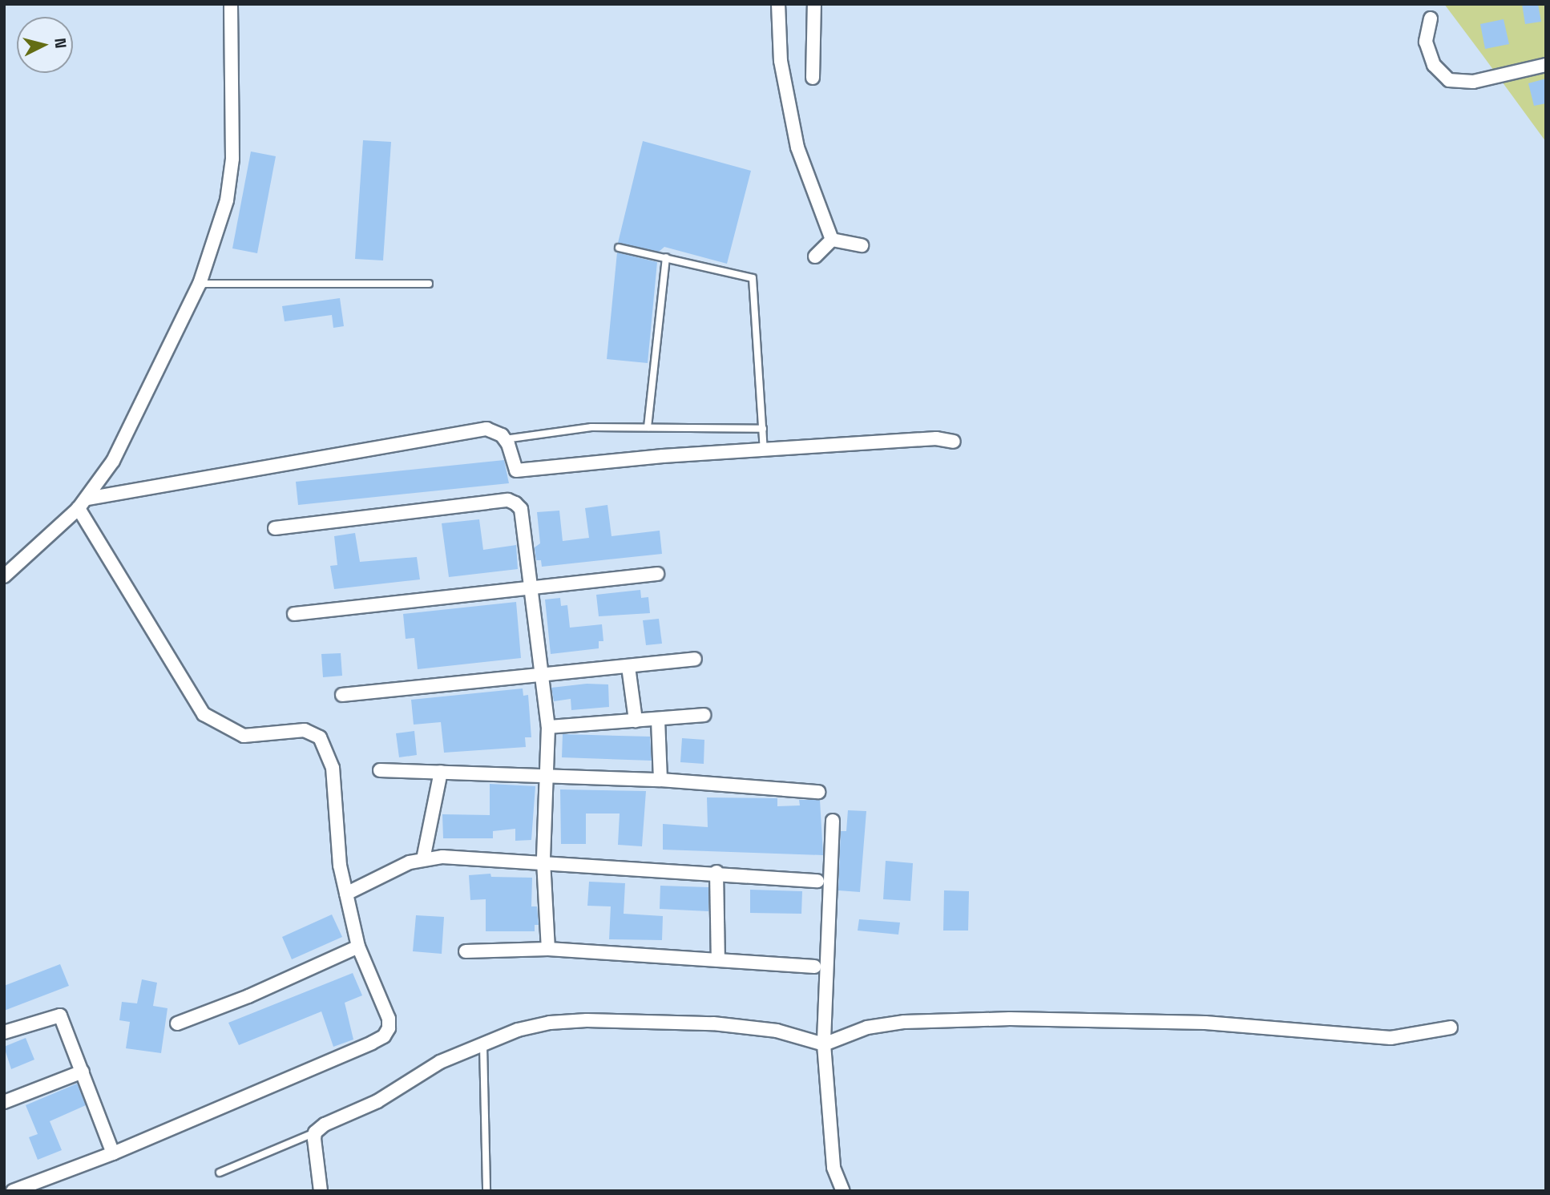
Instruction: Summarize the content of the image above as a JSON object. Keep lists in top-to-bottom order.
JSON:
{
  "north": "right"
}
